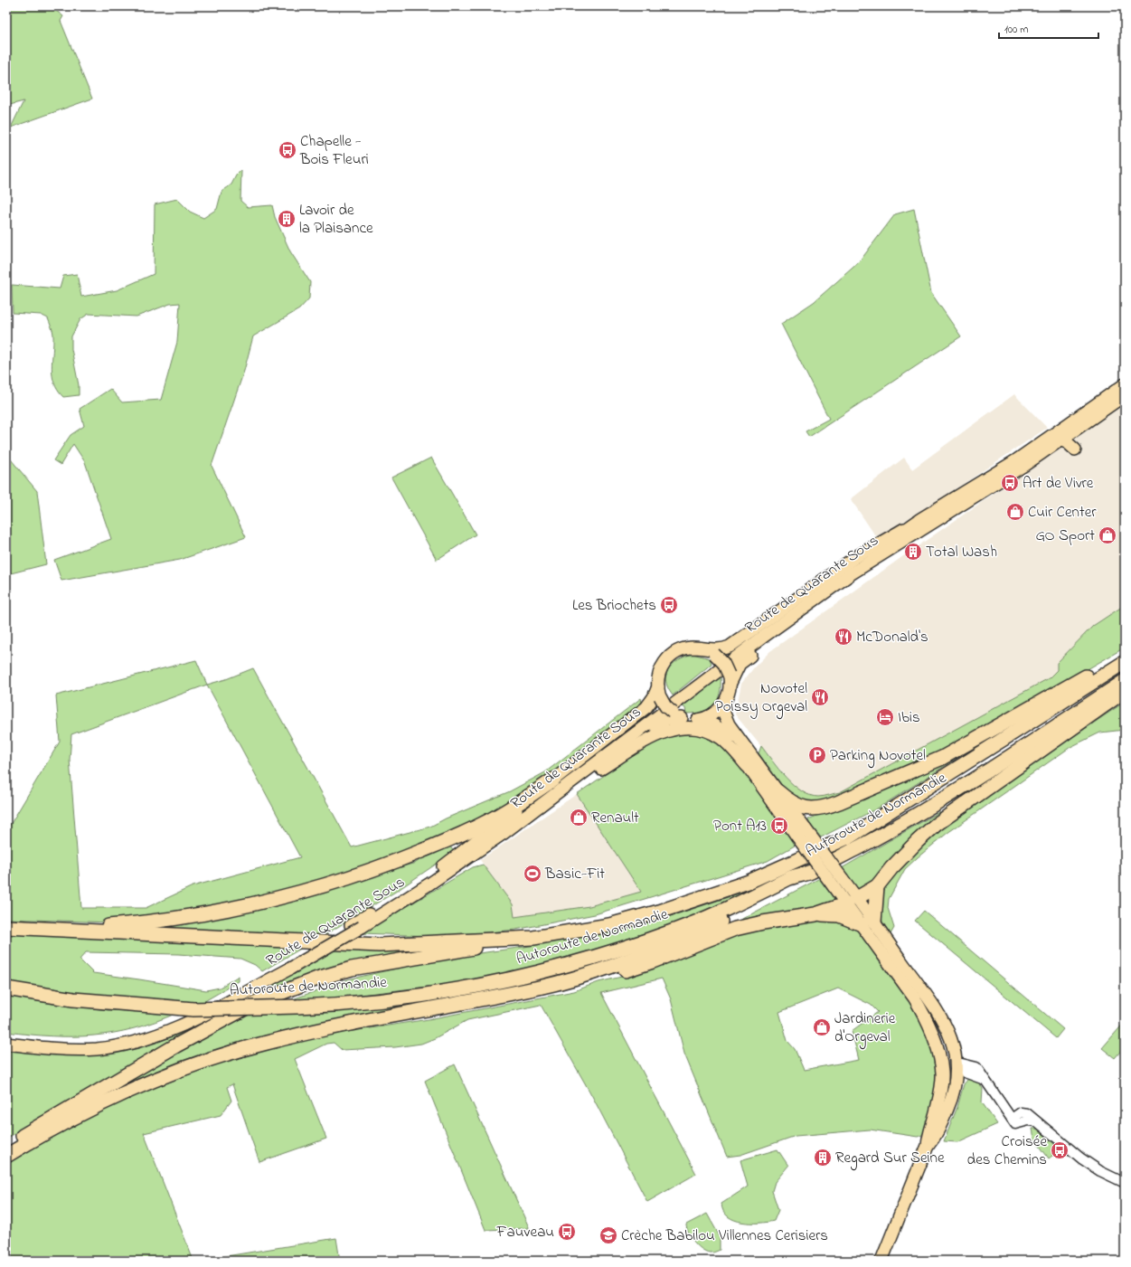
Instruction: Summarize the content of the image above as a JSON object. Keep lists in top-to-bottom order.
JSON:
{
  "streets": {
    "highway": ["Autoroute de Normandie"],
    "main road": ["Route de Quarante Sous"]
  },
  "places": {
    "bus stop": [
      "Chapelle - Bois Fleuri",
      "Art de Vivre",
      "Les Briochets",
      "Pont A13",
      "Croisée des Chemins",
      "Fauveau"
    ],
    "building": ["Lavoir de la Plaisance", "Total Wash", "Regard Sur Seine"],
    "shop": [
      "Cuir Center",
      "GO Sport",
      "Renault",
      "Jardinerie d'Orgeval"
    ],
    "restaurant": ["McDonald's", "Novotel Poissy Orgeval"],
    "hotel": ["Ibis"],
    "parking": ["Parking Novotel"],
    "sports": ["Basic-Fit"],
    "school or university": ["Crèche Babilou Villennes Cerisiers"]
  },
  "scale_bar": "100 m"
}
